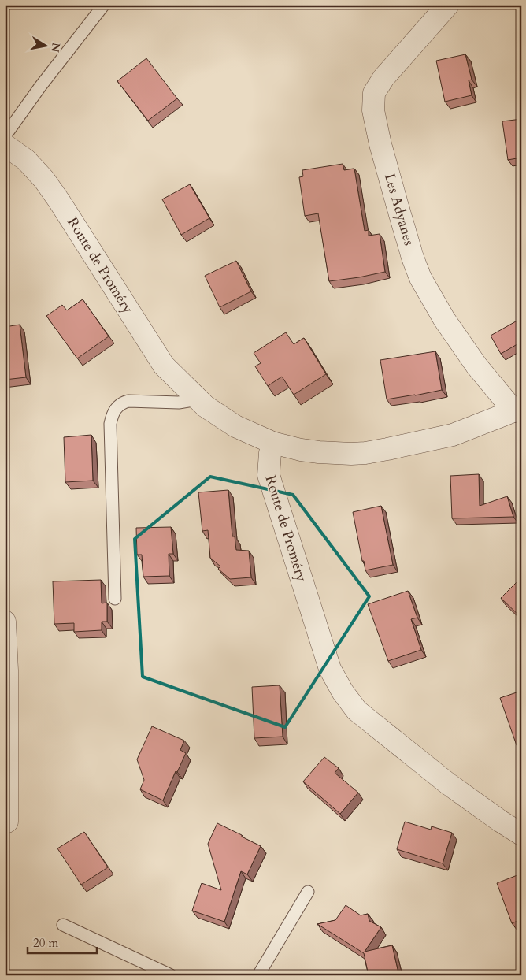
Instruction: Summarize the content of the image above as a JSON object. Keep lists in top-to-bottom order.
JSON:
{
  "streets": {
    "street": ["Les Adyanes", "Route de Proméry"]
  },
  "scale_bar": "20 m",
  "north": "right"
}
